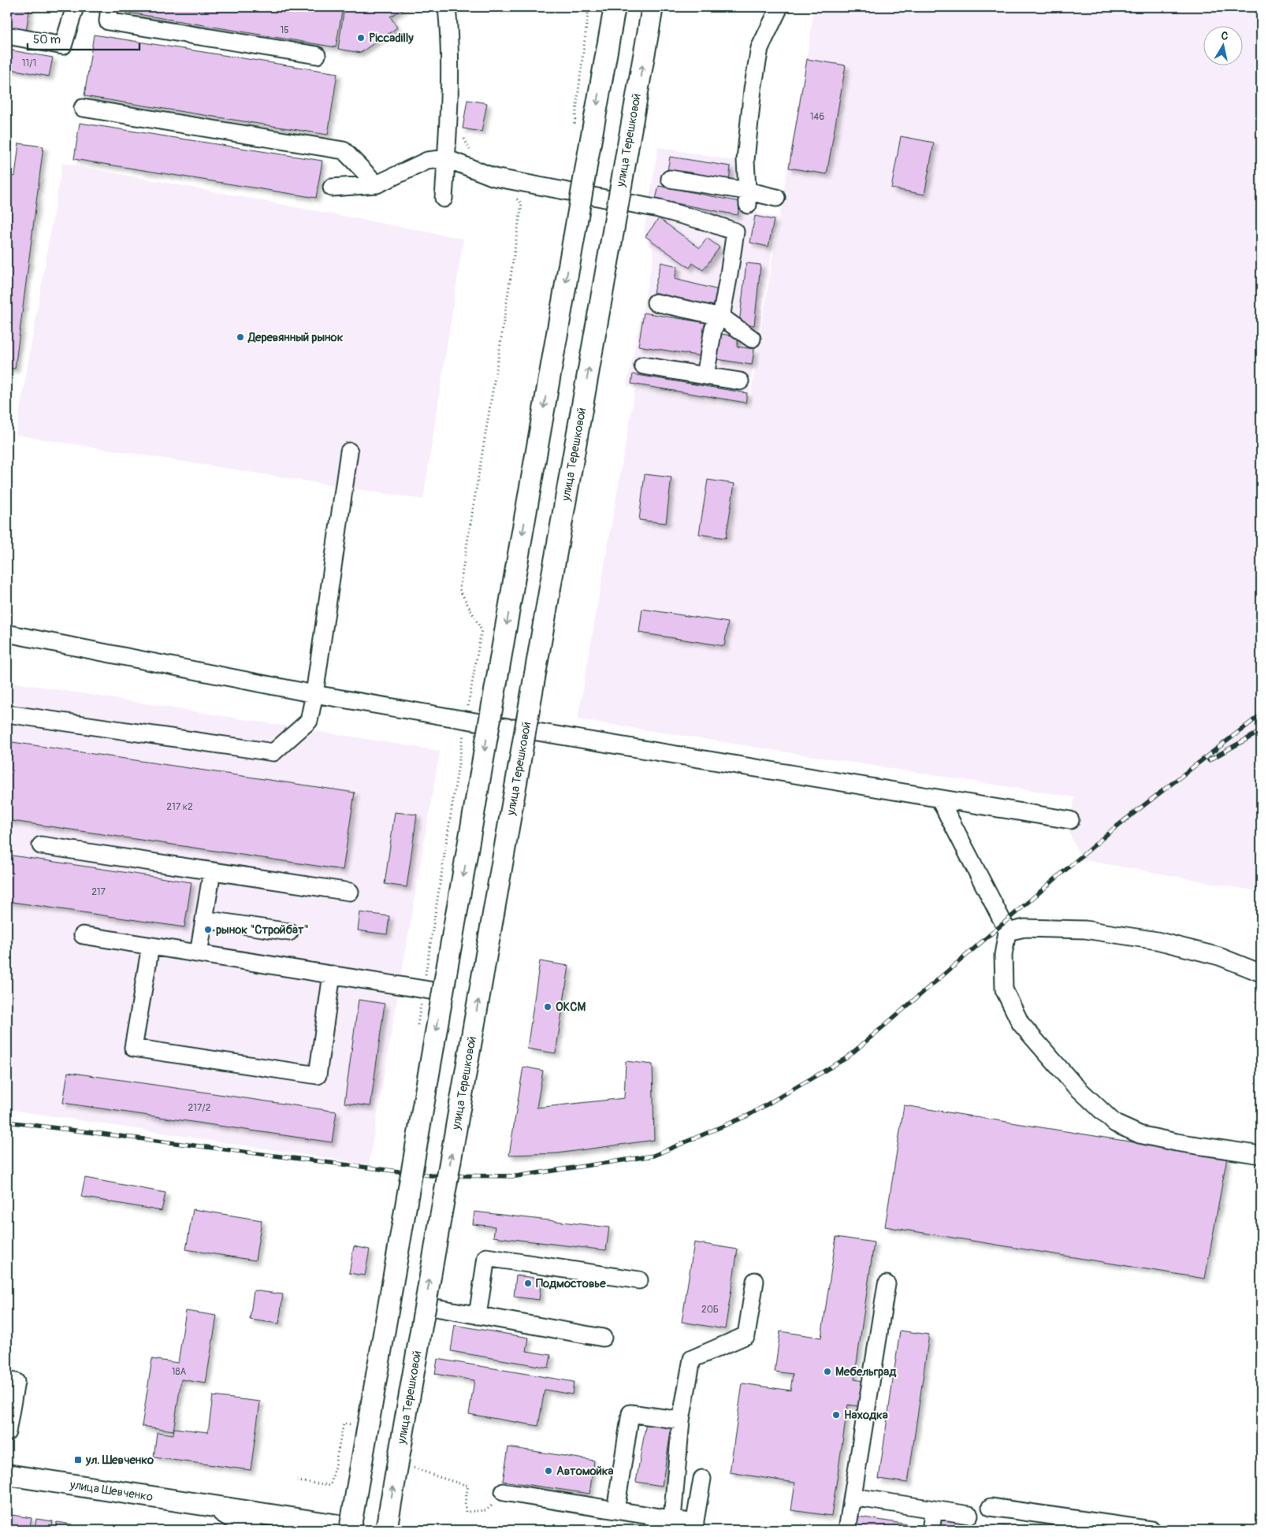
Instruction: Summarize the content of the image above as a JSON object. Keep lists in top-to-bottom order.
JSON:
{
  "streets": {
    "main road": ["улица Терешковой", "улица Шевченко"]
  },
  "places": {
    "other": [
      "Piccadilly",
      "Деревянный рынок",
      "рынок \"Стройбат\"",
      "ОКСМ",
      "Подмостовье",
      "Мебельград",
      "Находка",
      "Автомойка"
    ],
    "transit": ["ул. Шевченко"]
  },
  "house_numbers": [
    "15",
    "11/1",
    "146",
    "217 к2",
    "217",
    "217/2",
    "20Б",
    "18А"
  ],
  "scale_bar": "50 m",
  "north": "top"
}
